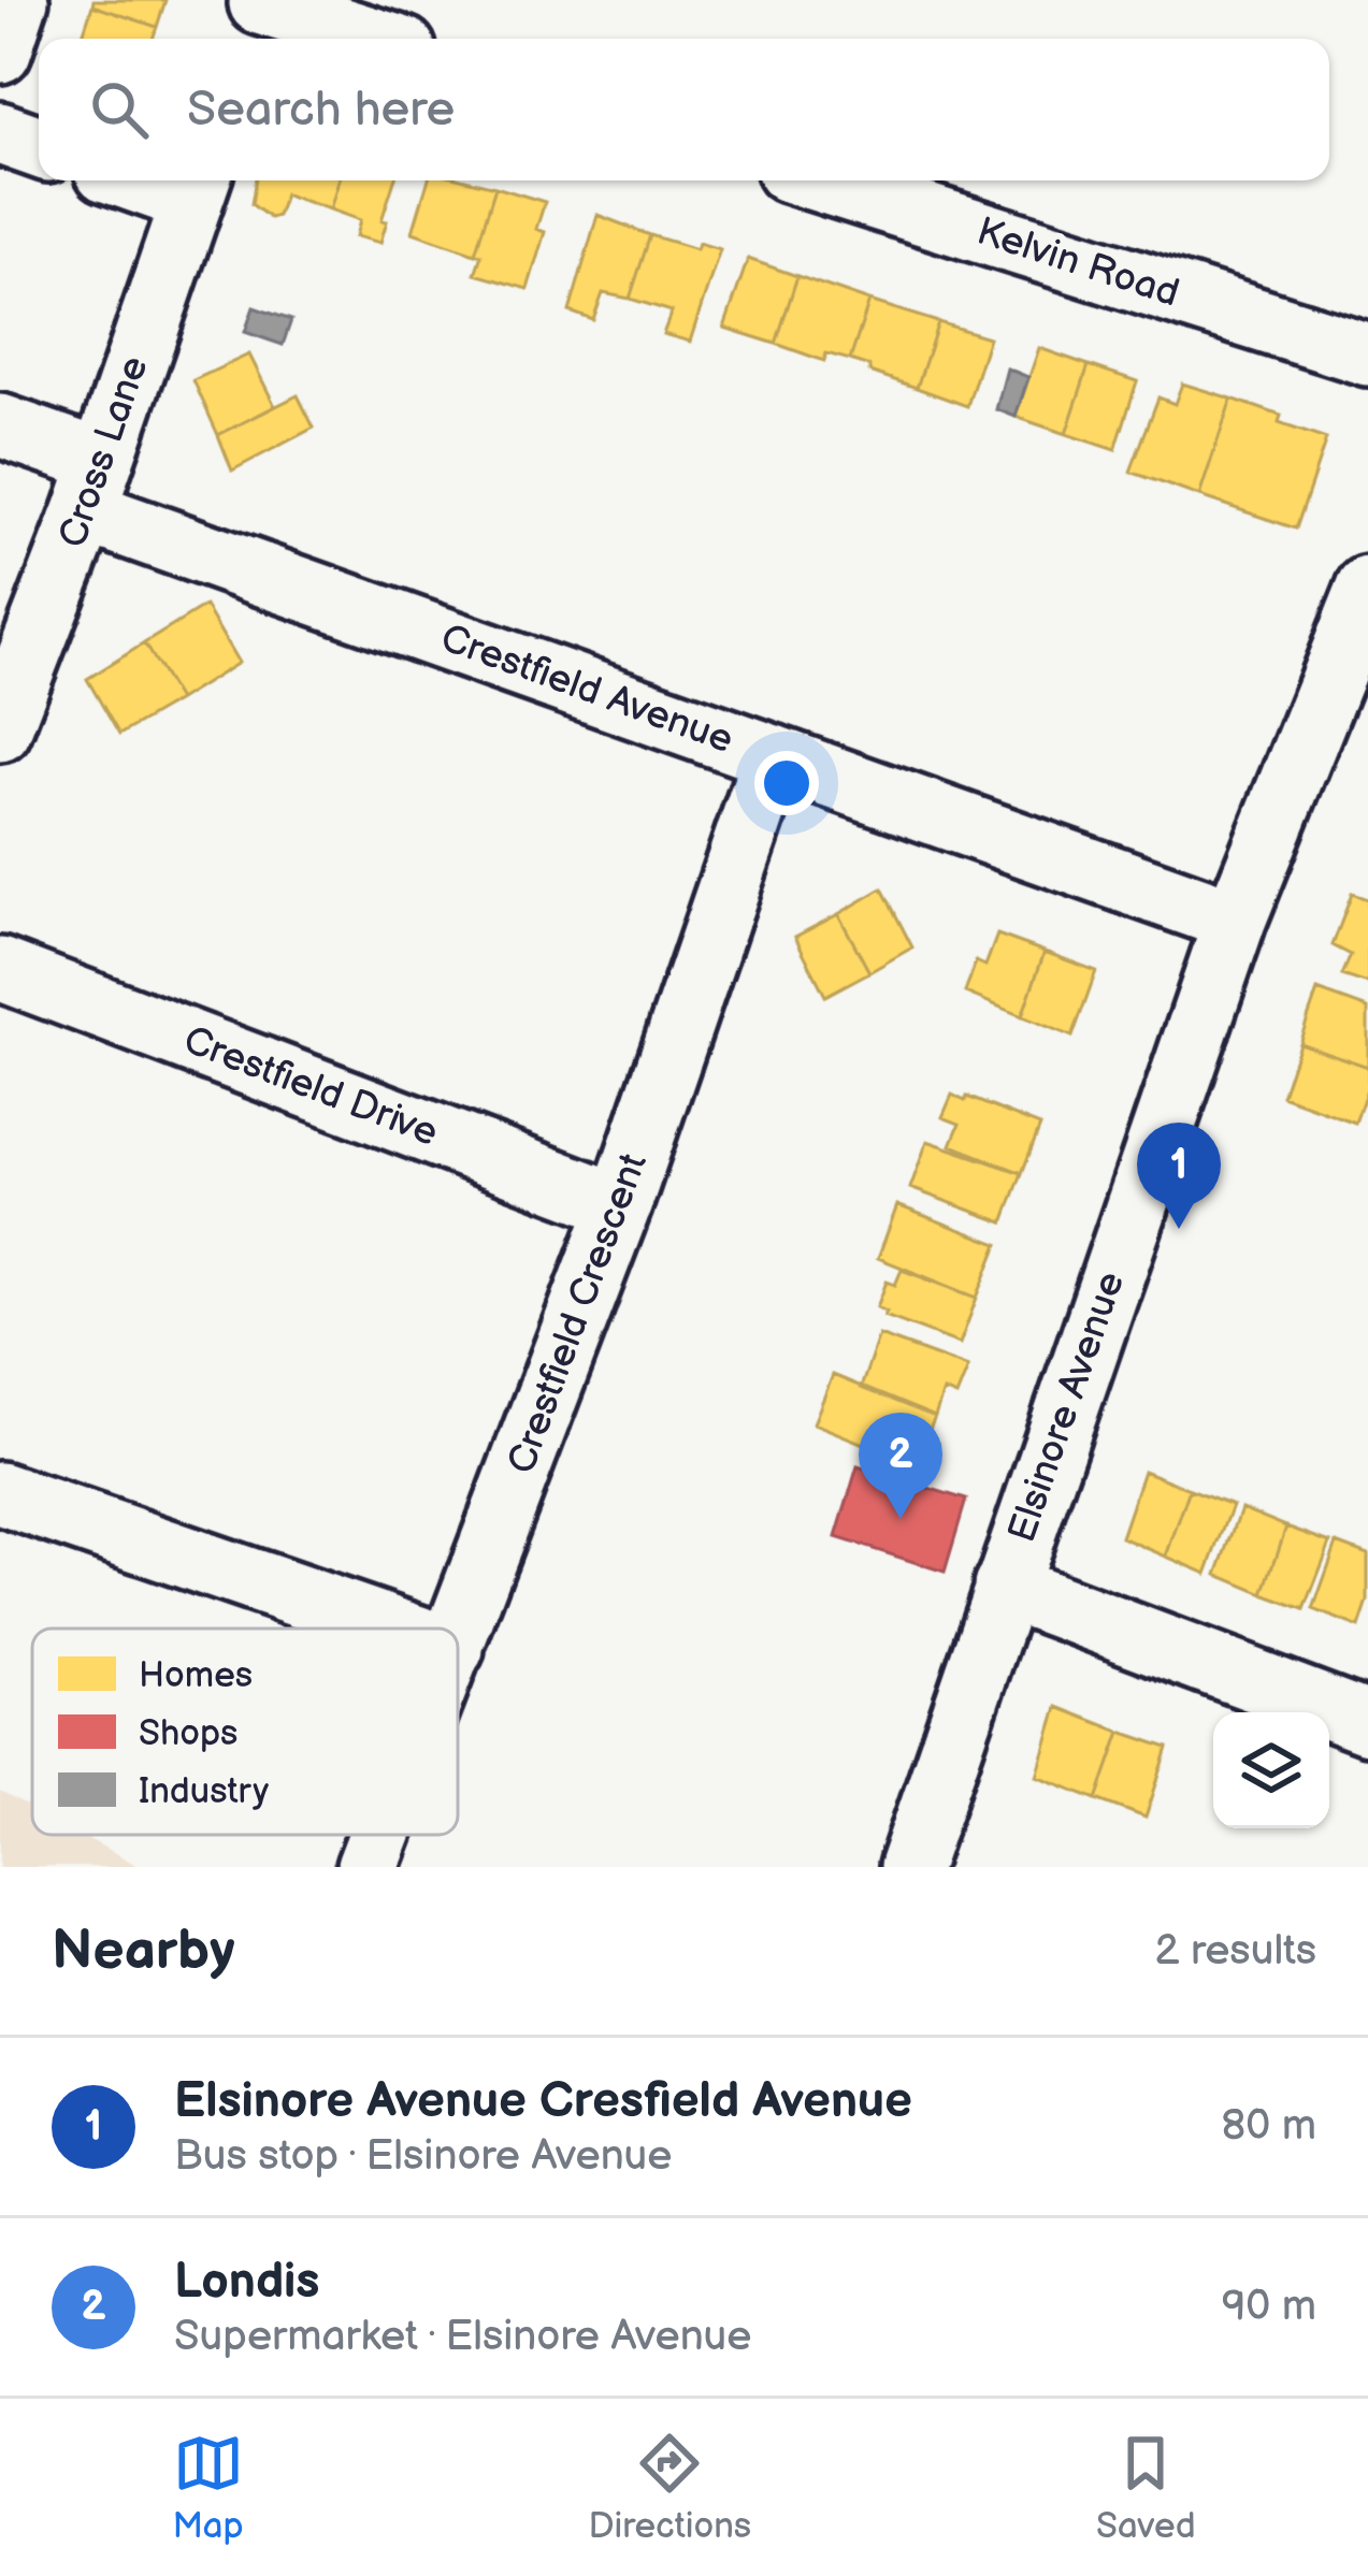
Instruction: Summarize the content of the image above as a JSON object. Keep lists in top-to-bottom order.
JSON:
{
  "streets": {
    "street": [
      "Kelvin Road",
      "Cross Lane",
      "Crestfield Avenue",
      "Crestfield Drive",
      "Crestfield Crescent",
      "Elsinore Avenue"
    ]
  },
  "crossings": [
    ["Cross Lane", "Crestfield Avenue"],
    ["Crestfield Avenue", "Crestfield Crescent"],
    ["Crestfield Avenue", "Elsinore Avenue"],
    ["Crestfield Drive", "Crestfield Crescent"]
  ],
  "legend": ["Homes", "Shops", "Industry"],
  "page": {
    "search": "Search here",
    "pins": ["1", "2"],
    "heading": ["Nearby", "2 results"],
    "list": [
      {
        "mark": "1",
        "name": "Elsinore Avenue Cresfield Avenue",
        "note": "Bus stop · Elsinore Avenue",
        "value": "80 m"
      },
      {
        "mark": "2",
        "name": "Londis",
        "note": "Supermarket · Elsinore Avenue",
        "value": "90 m"
      }
    ],
    "nav": ["Map", "Directions", "Saved"]
  }
}
